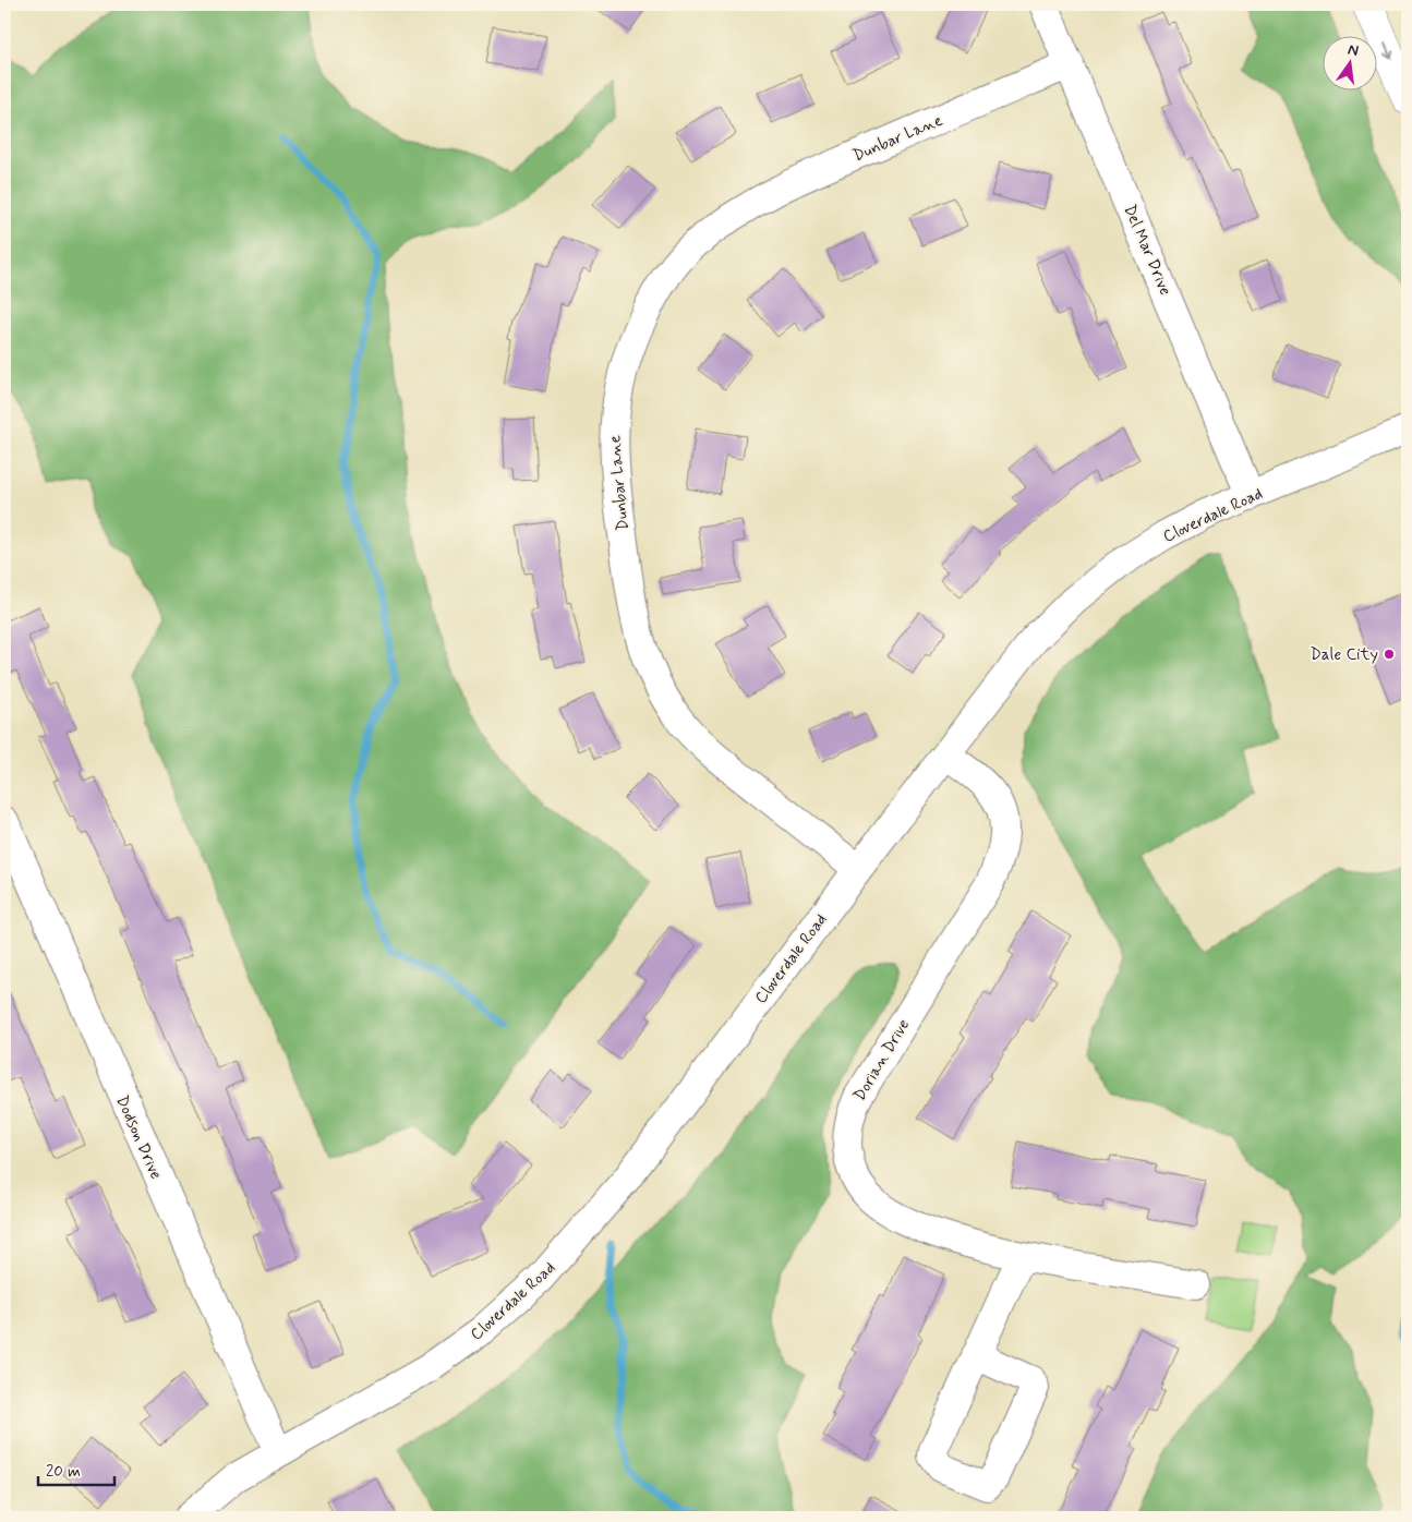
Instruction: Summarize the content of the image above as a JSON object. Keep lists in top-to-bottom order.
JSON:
{
  "streets": {
    "street": [
      "Dunbar Lane",
      "Del Mar Drive",
      "Cloverdale Road",
      "Dorian Drive",
      "Dodson Drive"
    ]
  },
  "crossings": [
    ["Dunbar Lane", "Del Mar Drive"],
    ["Dunbar Lane", "Cloverdale Road"],
    ["Del Mar Drive", "Cloverdale Road"],
    ["Cloverdale Road", "Dorian Drive"],
    ["Cloverdale Road", "Dodson Drive"]
  ],
  "places": ["Dale City"],
  "scale_bar": "20 m",
  "north": "top"
}
